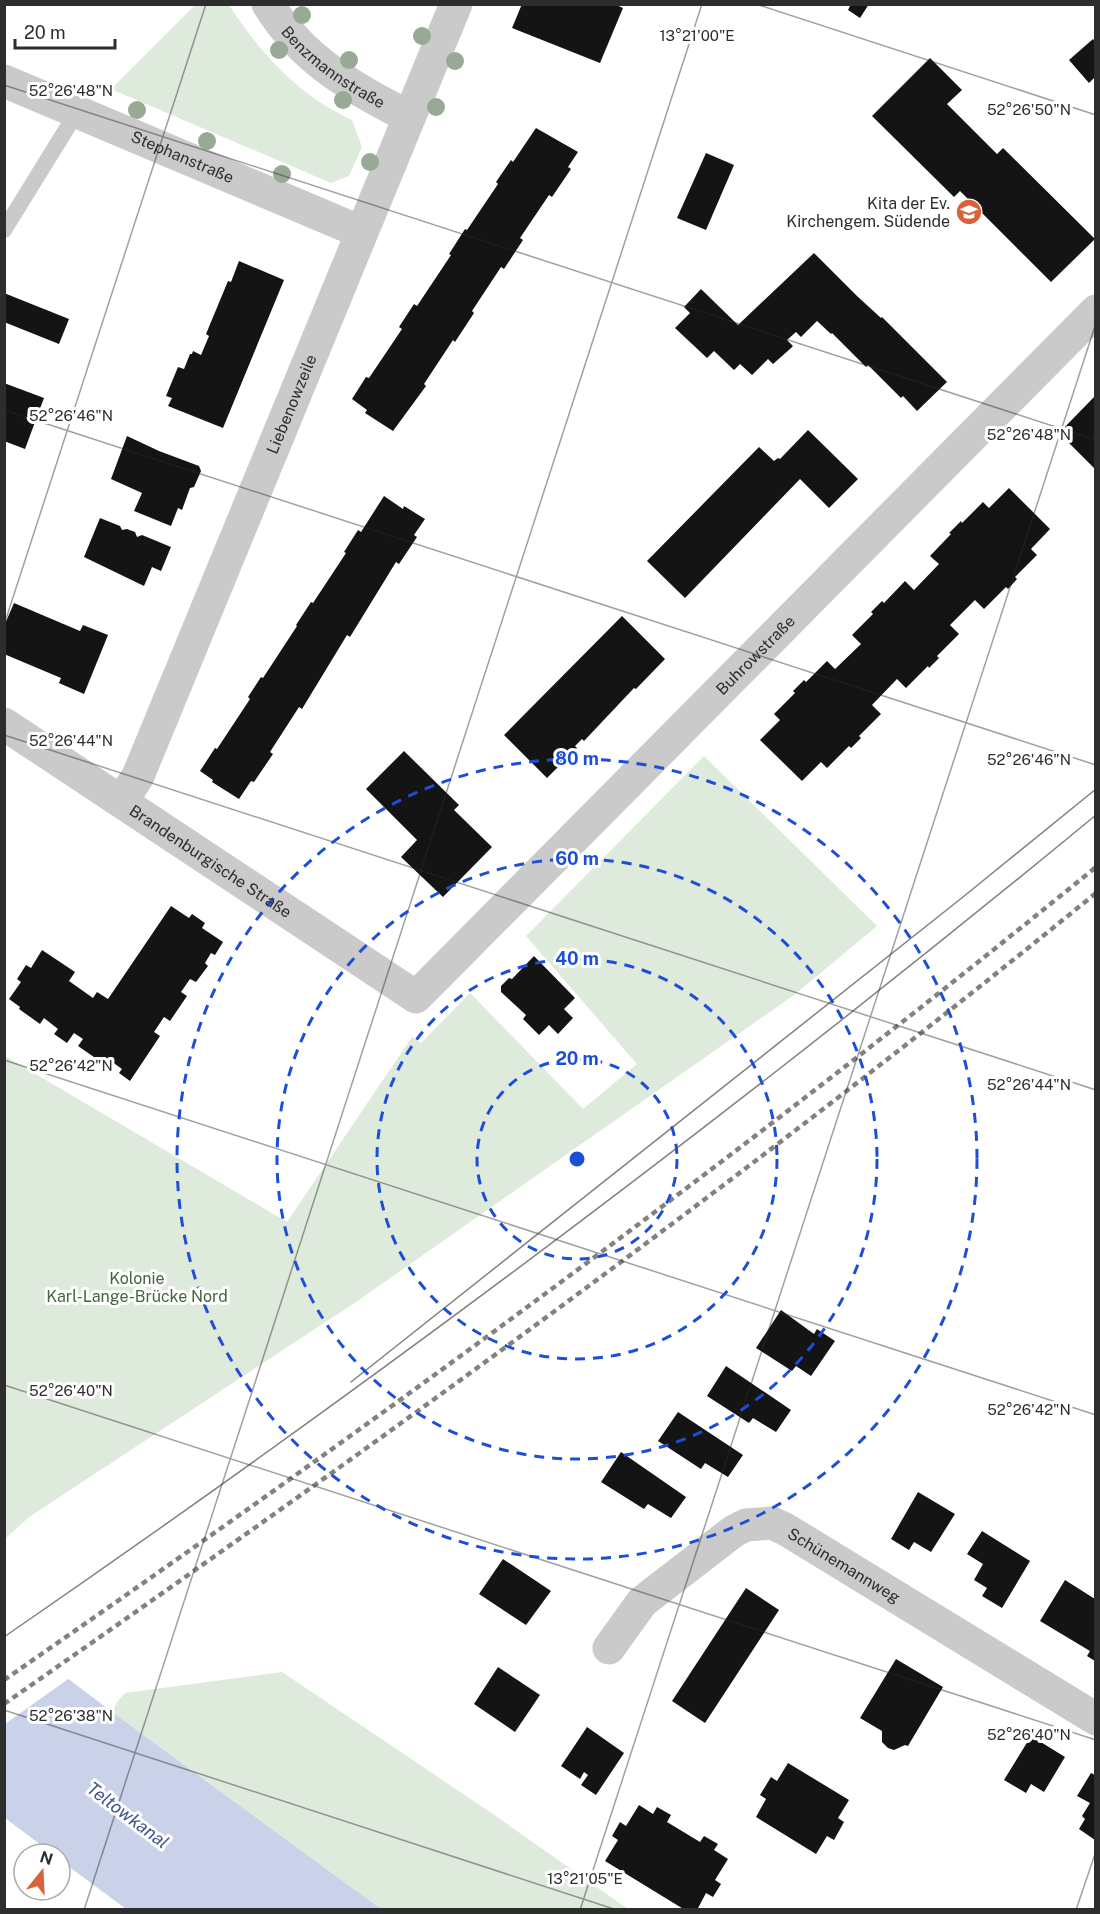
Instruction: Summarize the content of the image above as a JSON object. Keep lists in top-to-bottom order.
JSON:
{
  "streets": {
    "street": [
      "Benzmannstraße",
      "Stephanstraße",
      "Liebenowzeile",
      "Buhrowstraße",
      "Brandenburgische Straße",
      "Schünemannweg"
    ]
  },
  "crossings": [
    ["Benzmannstraße", "Liebenowzeile"],
    ["Stephanstraße", "Liebenowzeile"],
    ["Liebenowzeile", "Brandenburgische Straße"],
    ["Buhrowstraße", "Brandenburgische Straße"]
  ],
  "water": ["Teltowkanal"],
  "parks": ["Kolonie Karl-Lange-Brücke Nord"],
  "places": {
    "school or university": ["Kita der Ev. Kirchengem. Südende"]
  },
  "scale_bar": "20 m",
  "north": "top",
  "coordinates": [
    "13°21'00\"E",
    "52°26'48\"N",
    "52°26'50\"N",
    "52°26'46\"N",
    "52°26'44\"N",
    "52°26'42\"N",
    "52°26'40\"N",
    "52°26'38\"N",
    "13°21'05\"E"
  ],
  "rings": [
    "80 m",
    "60 m",
    "40 m",
    "20 m"
  ]
}
